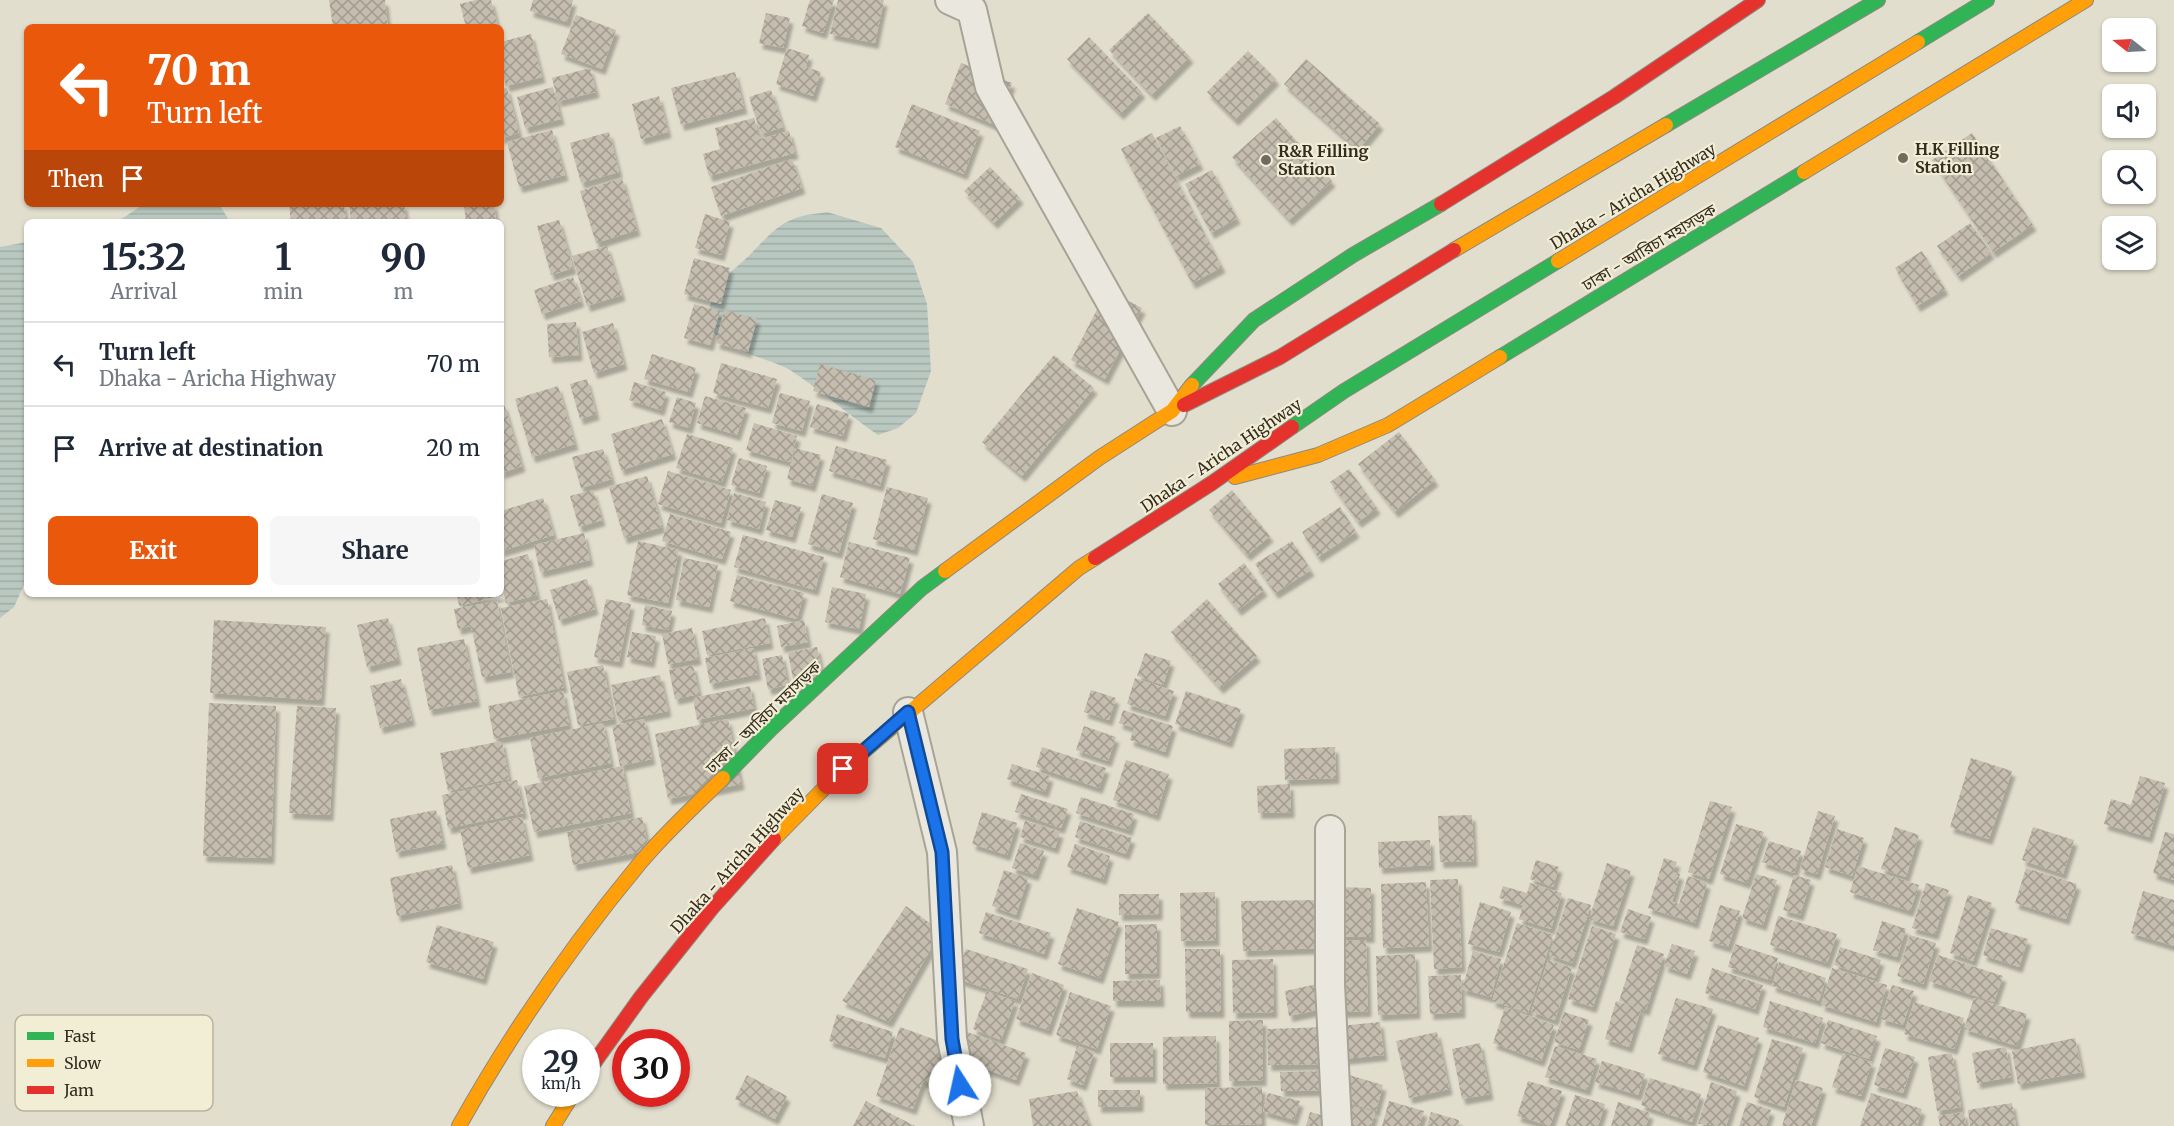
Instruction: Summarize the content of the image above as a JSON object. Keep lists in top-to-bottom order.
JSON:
{
  "streets": {
    "highway": ["Dhaka - Aricha Highway", "ঢাকা - আরিচা মহাসড়ক"]
  },
  "crossings": [
    ["Dhaka - Aricha Highway", "ঢাকা - আরিচা মহাসড়ক"]
  ],
  "places": ["H.K Filling Station", "R&R Filling Station"],
  "legend": ["Fast", "Slow", "Jam"],
  "north": "left",
  "page": {
    "turn": ["70 m", "Turn left"],
    "then": "Then",
    "eta": [
      "15:32",
      "Arrival",
      "1",
      "min",
      "90",
      "m"
    ],
    "list": [
      {
        "name": "Turn left",
        "note": "Dhaka - Aricha Highway",
        "value": "70 m"
      },
      {
        "name": "Arrive at destination",
        "value": "20 m"
      }
    ],
    "buttons": ["Exit", "Share"],
    "speed": "29 km/h",
    "limit": "30"
  }
}
